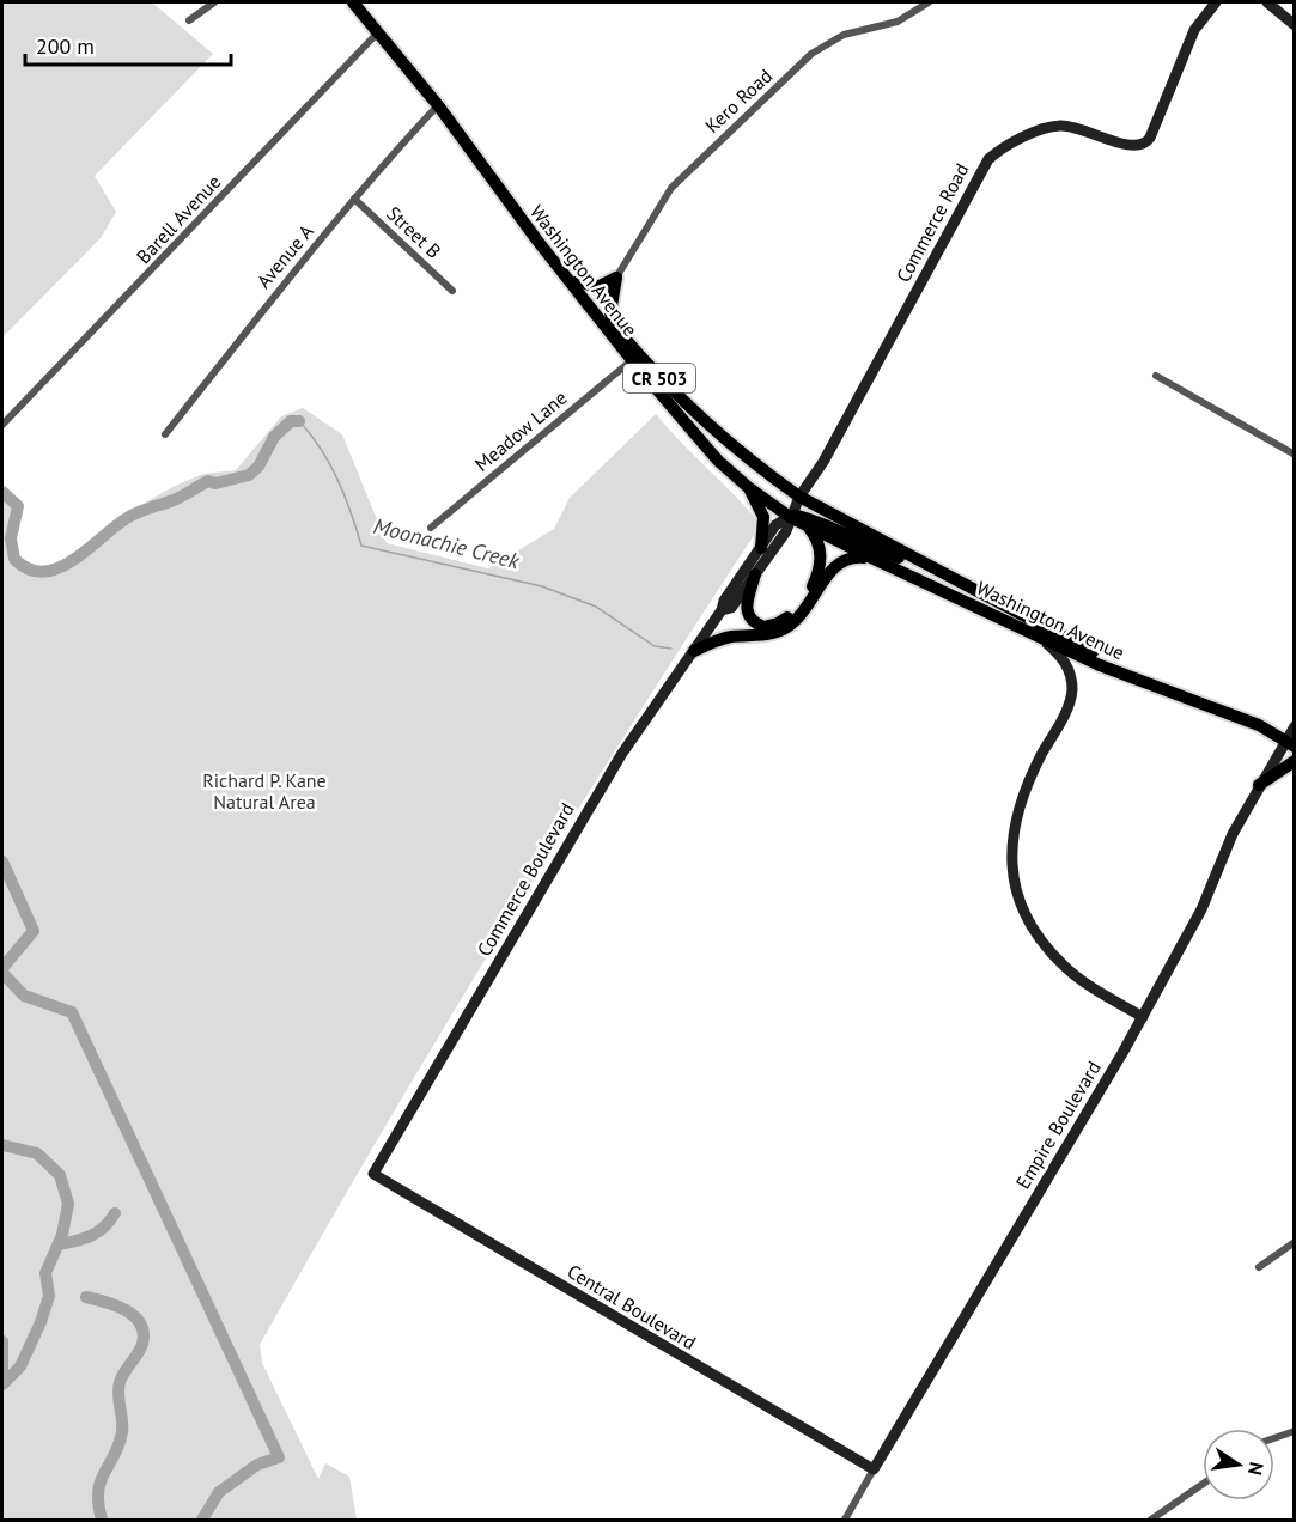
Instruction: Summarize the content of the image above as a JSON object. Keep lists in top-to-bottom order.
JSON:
{
  "streets": {
    "main road": ["Washington Avenue", "CR 503"],
    "street": [
      "Kero Road",
      "Barell Avenue",
      "Commerce Road",
      "Street B",
      "Avenue A",
      "Meadow Lane",
      "Commerce Boulevard",
      "Empire Boulevard",
      "Central Boulevard"
    ]
  },
  "crossings": [
    ["Barell Avenue", "Washington Avenue"],
    ["Commerce Road", "Washington Avenue"],
    ["Commerce Road", "Commerce Boulevard"],
    ["Street B", "Avenue A"],
    ["Avenue A", "Washington Avenue"],
    ["Washington Avenue", "Meadow Lane"],
    ["Washington Avenue", "Commerce Boulevard"],
    ["Washington Avenue", "Empire Boulevard"],
    ["Commerce Boulevard", "Central Boulevard"],
    ["Empire Boulevard", "Central Boulevard"]
  ],
  "water": ["Moonachie Creek"],
  "parks": ["Richard P. Kane Natural Area"],
  "scale_bar": "200 m",
  "north": "right"
}
